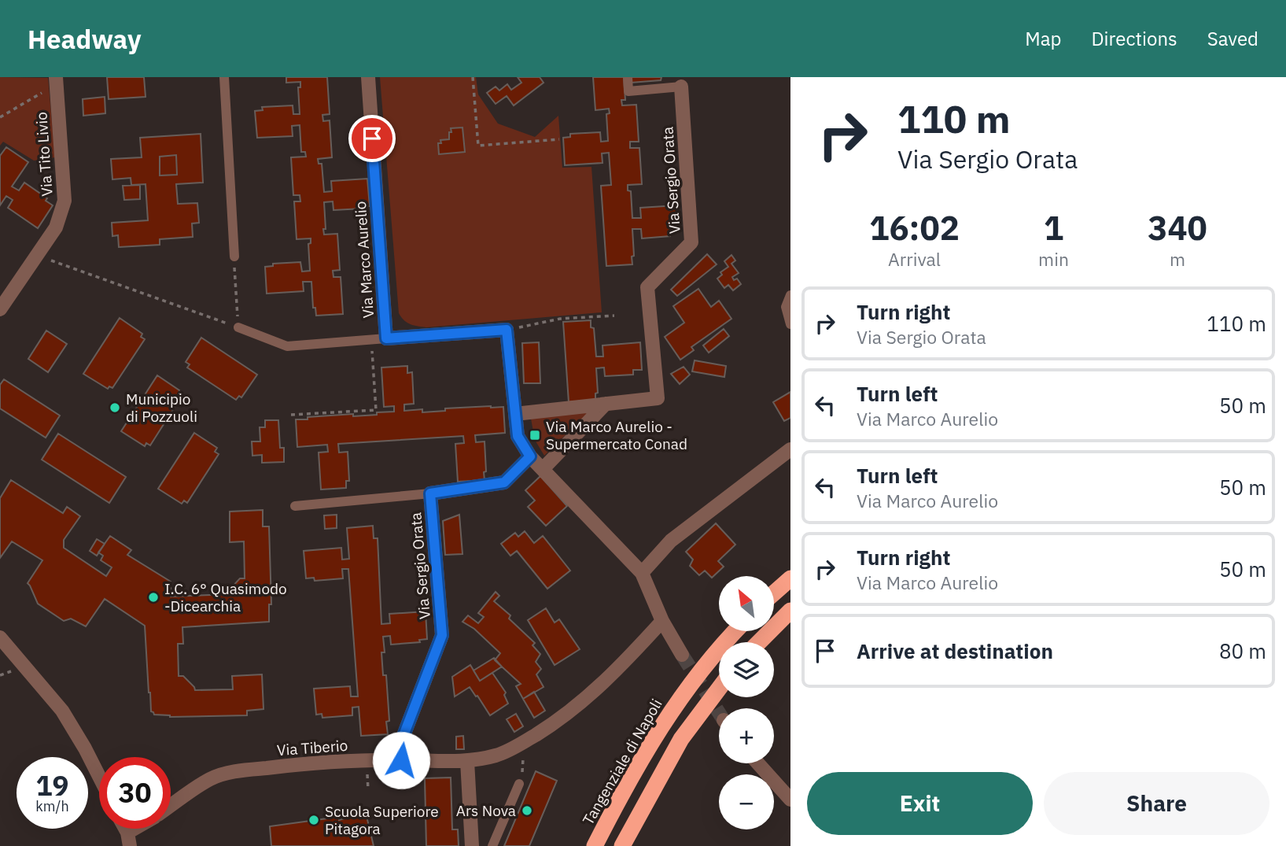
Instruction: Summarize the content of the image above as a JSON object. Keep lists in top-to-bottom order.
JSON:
{
  "streets": {
    "highway": ["Tangenziale di Napoli"],
    "street": [
      "Via Tito Livio",
      "Via Sergio Orata",
      "Via Marco Aurelio",
      "Via Tiberio"
    ]
  },
  "crossings": [
    ["Via Sergio Orata", "Via Tiberio"]
  ],
  "places": {
    "other": [
      "Municipio di Pozzuoli",
      "I.C. 6° Quasimodo -Dicearchia",
      "Ars Nova",
      "Scuola Superiore Pitagora"
    ],
    "transit": ["Via Marco Aurelio - Supermercato Conad"]
  },
  "north": "top left",
  "page": {
    "header": "Headway",
    "nav": ["Map", "Directions", "Saved"],
    "turn": ["110 m", "Via Sergio Orata"],
    "eta": [
      "16:02",
      "Arrival",
      "1",
      "min",
      "340",
      "m"
    ],
    "list": [
      {
        "name": "Turn right",
        "note": "Via Sergio Orata",
        "value": "110 m"
      },
      {
        "name": "Turn left",
        "note": "Via Marco Aurelio",
        "value": "50 m"
      },
      {
        "name": "Turn left",
        "note": "Via Marco Aurelio",
        "value": "50 m"
      },
      {
        "name": "Turn right",
        "note": "Via Marco Aurelio",
        "value": "50 m"
      },
      {
        "name": "Arrive at destination",
        "value": "80 m"
      }
    ],
    "map_buttons": ["+", "−"],
    "speed": "19 km/h",
    "limit": "30",
    "buttons": ["Exit", "Share"]
  }
}
